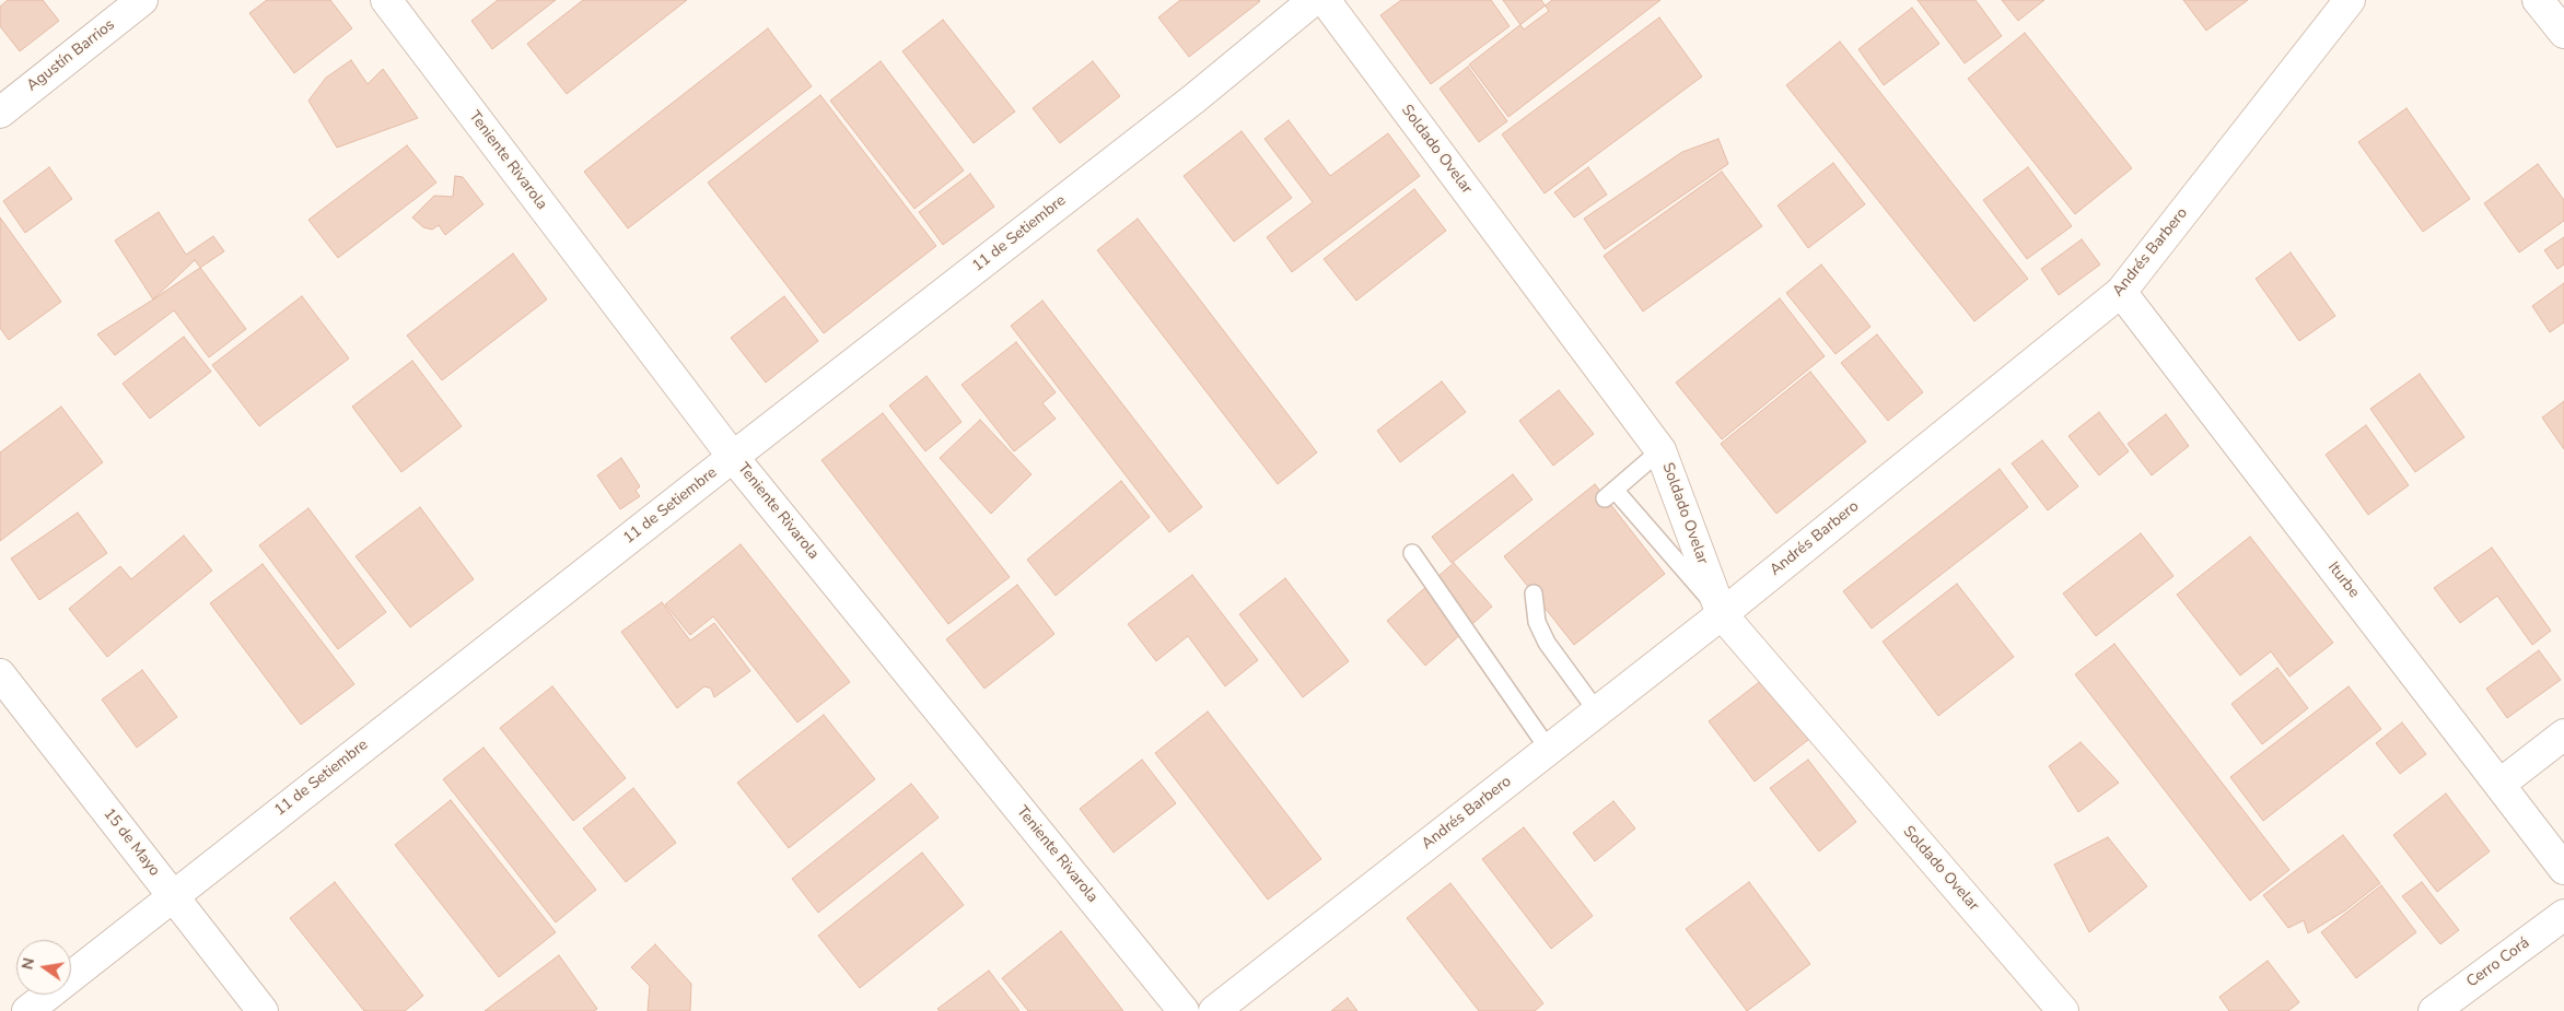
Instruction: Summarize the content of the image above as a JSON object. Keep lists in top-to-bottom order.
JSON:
{
  "streets": {
    "street": [
      "Agustín Barrios",
      "Soldado Ovelar",
      "Teniente Rivarola",
      "11 de Setiembre",
      "Andrés Barbero",
      "Iturbe",
      "15 de Mayo",
      "Cerro Corá"
    ]
  },
  "crossings": [
    ["Soldado Ovelar", "Andrés Barbero"],
    ["Teniente Rivarola", "11 de Setiembre"],
    ["11 de Setiembre", "15 de Mayo"],
    ["Andrés Barbero", "Iturbe"]
  ],
  "north": "left"
}
